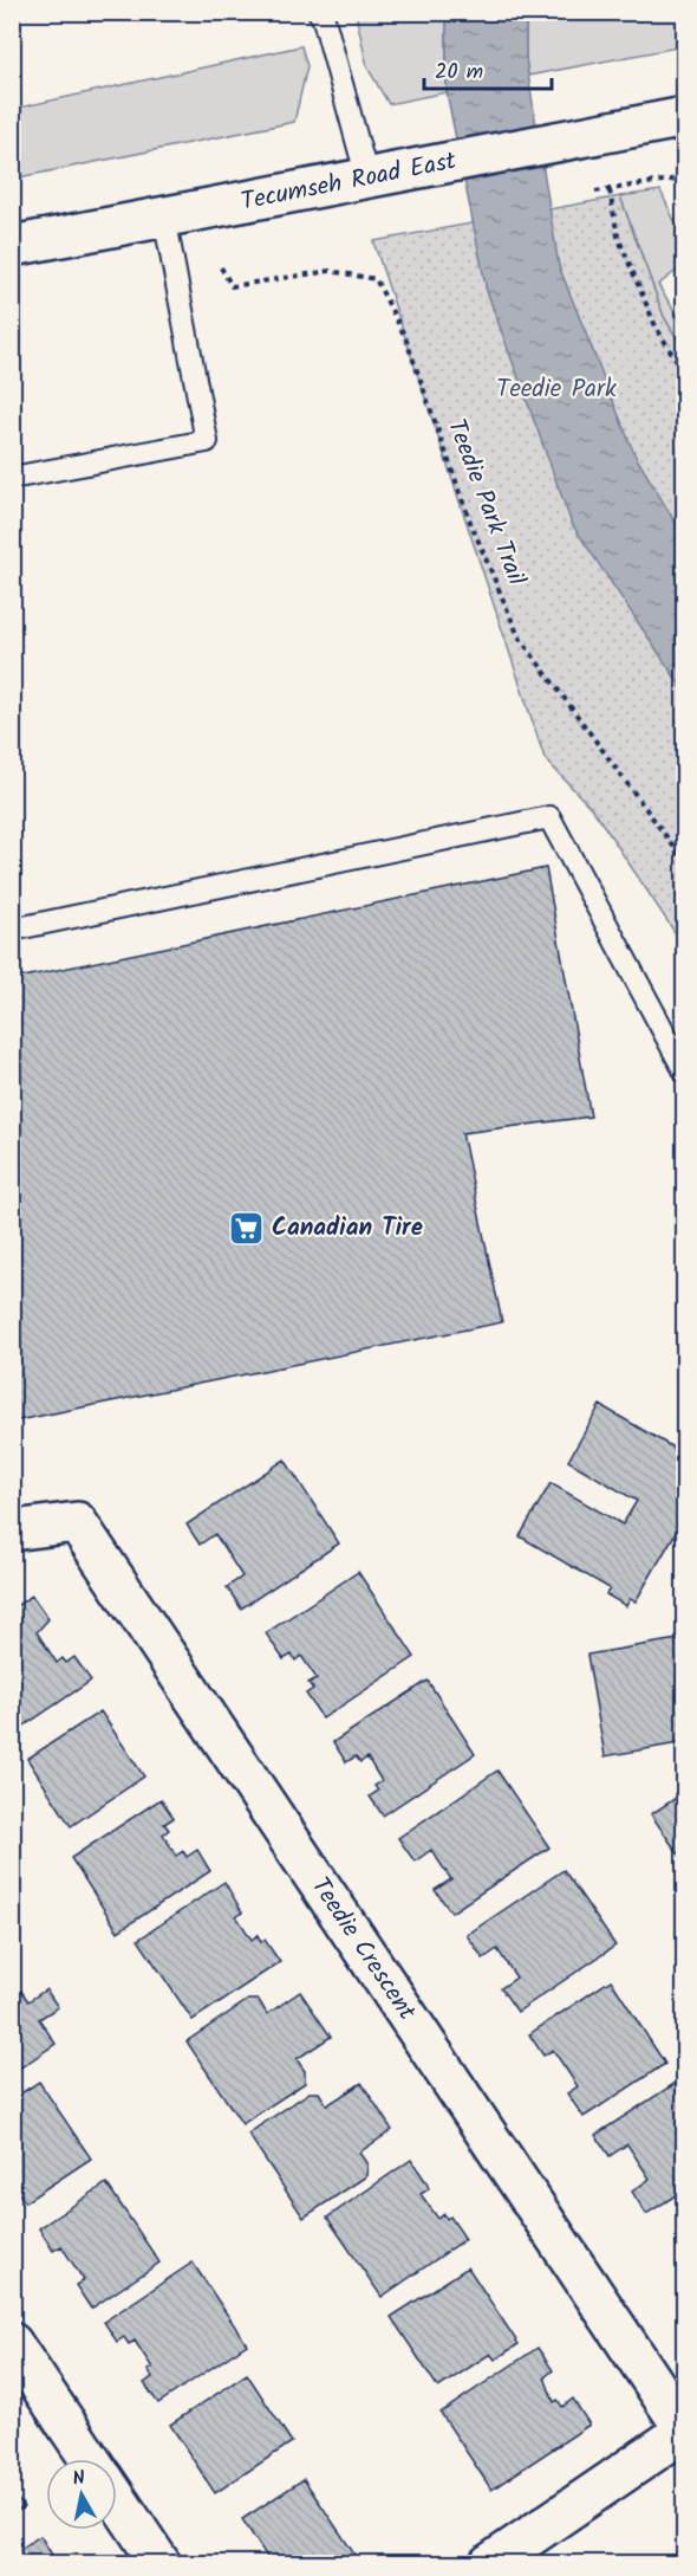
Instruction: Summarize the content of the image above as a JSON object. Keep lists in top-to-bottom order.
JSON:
{
  "streets": {
    "street": ["Tecumseh Road East", "Teedie Crescent"],
    "path": ["Teedie Park Trail"]
  },
  "parks": ["Teedie Park"],
  "places": {
    "supermarket": ["Canadian Tire"]
  },
  "scale_bar": "20 m",
  "north": "top"
}
